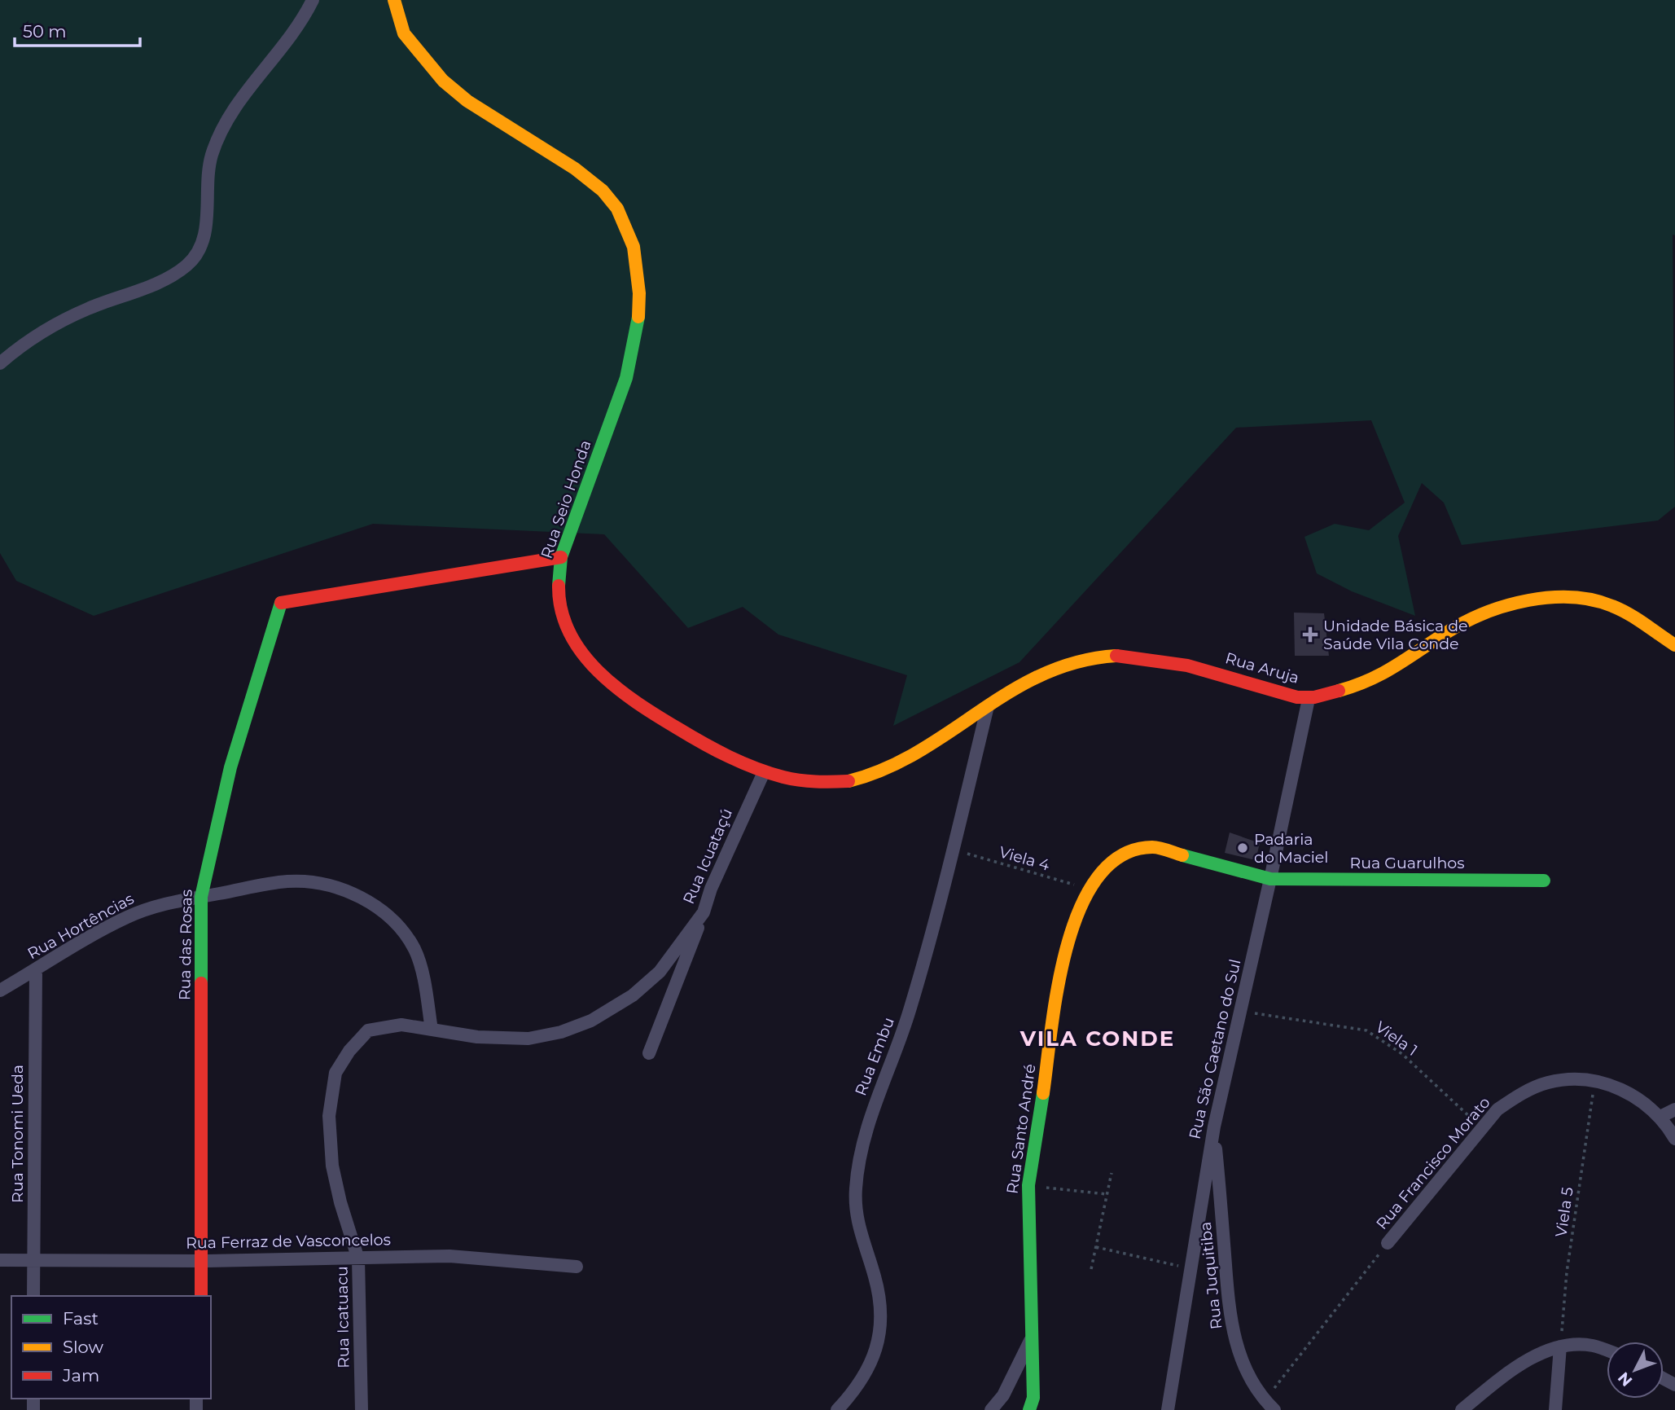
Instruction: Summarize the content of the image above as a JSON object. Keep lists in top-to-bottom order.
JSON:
{
  "streets": {
    "street": [
      "Rua Seio Honda",
      "Rua Aruja",
      "Rua Icuataçú",
      "Rua Guarulhos",
      "Rua Hortências",
      "Rua das Rosas",
      "Rua São Caetano do Sul",
      "Rua Embu",
      "Rua Santo André",
      "Rua Tonomi Ueda",
      "Rua Francisco Morato",
      "Rua Ferraz de Vasconcelos",
      "Rua Juquitiba",
      "Rua Icatuacu"
    ],
    "path": ["Viela 4", "Viela 1", "Viela 5"]
  },
  "crossings": [
    ["Rua Seio Honda", "Rua Aruja"],
    ["Rua Seio Honda", "Rua Icuataçú"],
    ["Rua Seio Honda", "Rua das Rosas"],
    ["Rua Seio Honda", "Rua Embu"],
    ["Rua Aruja", "Rua São Caetano do Sul"],
    ["Rua Aruja", "Rua Embu"],
    ["Rua Icuataçú", "Rua Hortências"],
    ["Rua Icuataçú", "Rua Icatuacu"],
    ["Viela 4", "Rua Embu"],
    ["Viela 4", "Rua Santo André"],
    ["Rua Guarulhos", "Rua São Caetano do Sul"],
    ["Rua Guarulhos", "Rua Santo André"],
    ["Rua Hortências", "Rua das Rosas"],
    ["Rua Hortências", "Rua Tonomi Ueda"],
    ["Rua Hortências", "Rua Icatuacu"],
    ["Rua das Rosas", "Rua Ferraz de Vasconcelos"],
    ["Viela 1", "Rua São Caetano do Sul"],
    ["Viela 1", "Rua Francisco Morato"],
    ["Rua São Caetano do Sul", "Rua Santo André"],
    ["Rua São Caetano do Sul", "Rua Juquitiba"],
    ["Rua Tonomi Ueda", "Rua Ferraz de Vasconcelos"],
    ["Rua Francisco Morato", "Viela 5"],
    ["Rua Francisco Morato", "Rua Juquitiba"],
    ["Rua Ferraz de Vasconcelos", "Rua Icatuacu"]
  ],
  "districts": ["VILA CONDE"],
  "places": {
    "health": ["Unidade Básica de Saúde Vila Conde"],
    "other": ["Padaria do Maciel"]
  },
  "legend": ["Fast", "Slow", "Jam"],
  "scale_bar": "50 m",
  "north": "bottom left"
}
